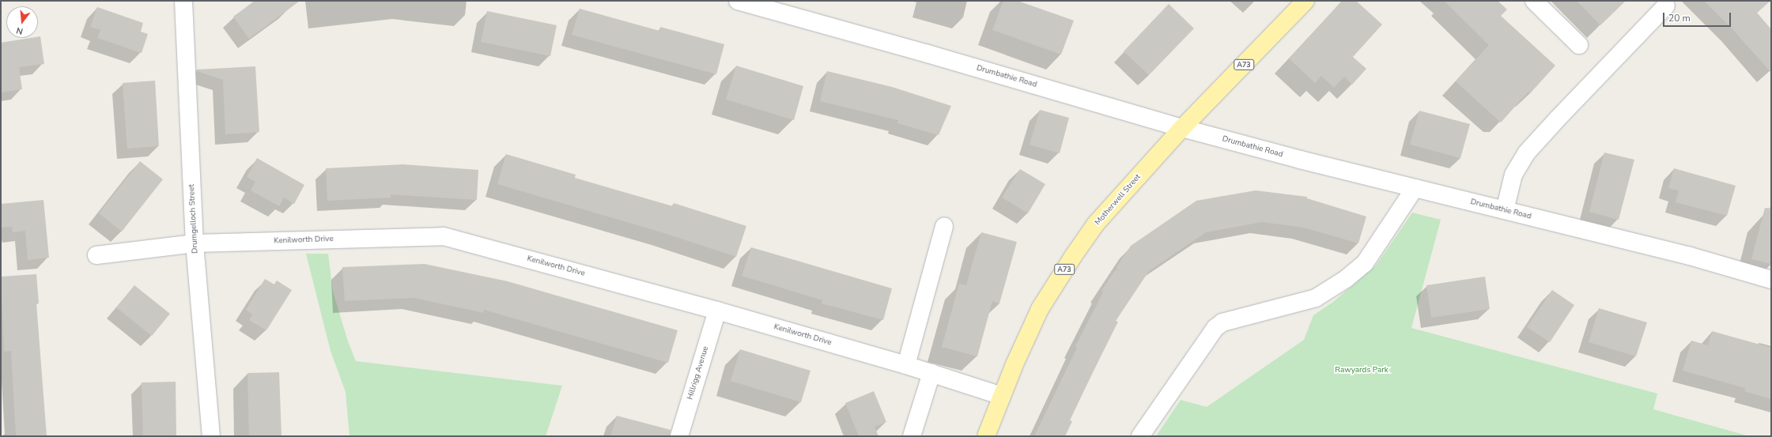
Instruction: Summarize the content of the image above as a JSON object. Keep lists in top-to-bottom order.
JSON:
{
  "streets": {
    "main road": ["A73", "Motherwell Street"],
    "street": [
      "Drumbathie Road",
      "Drumgelloch Street",
      "Kenilworth Drive",
      "Hillrigg Avenue"
    ]
  },
  "crossings": [
    ["Drumbathie Road", "Motherwell Street"],
    ["Motherwell Street", "Kenilworth Drive"],
    ["Drumgelloch Street", "Kenilworth Drive"],
    ["Kenilworth Drive", "Hillrigg Avenue"]
  ],
  "parks": ["Rawyards Park"],
  "scale_bar": "20 m",
  "north": "bottom"
}
